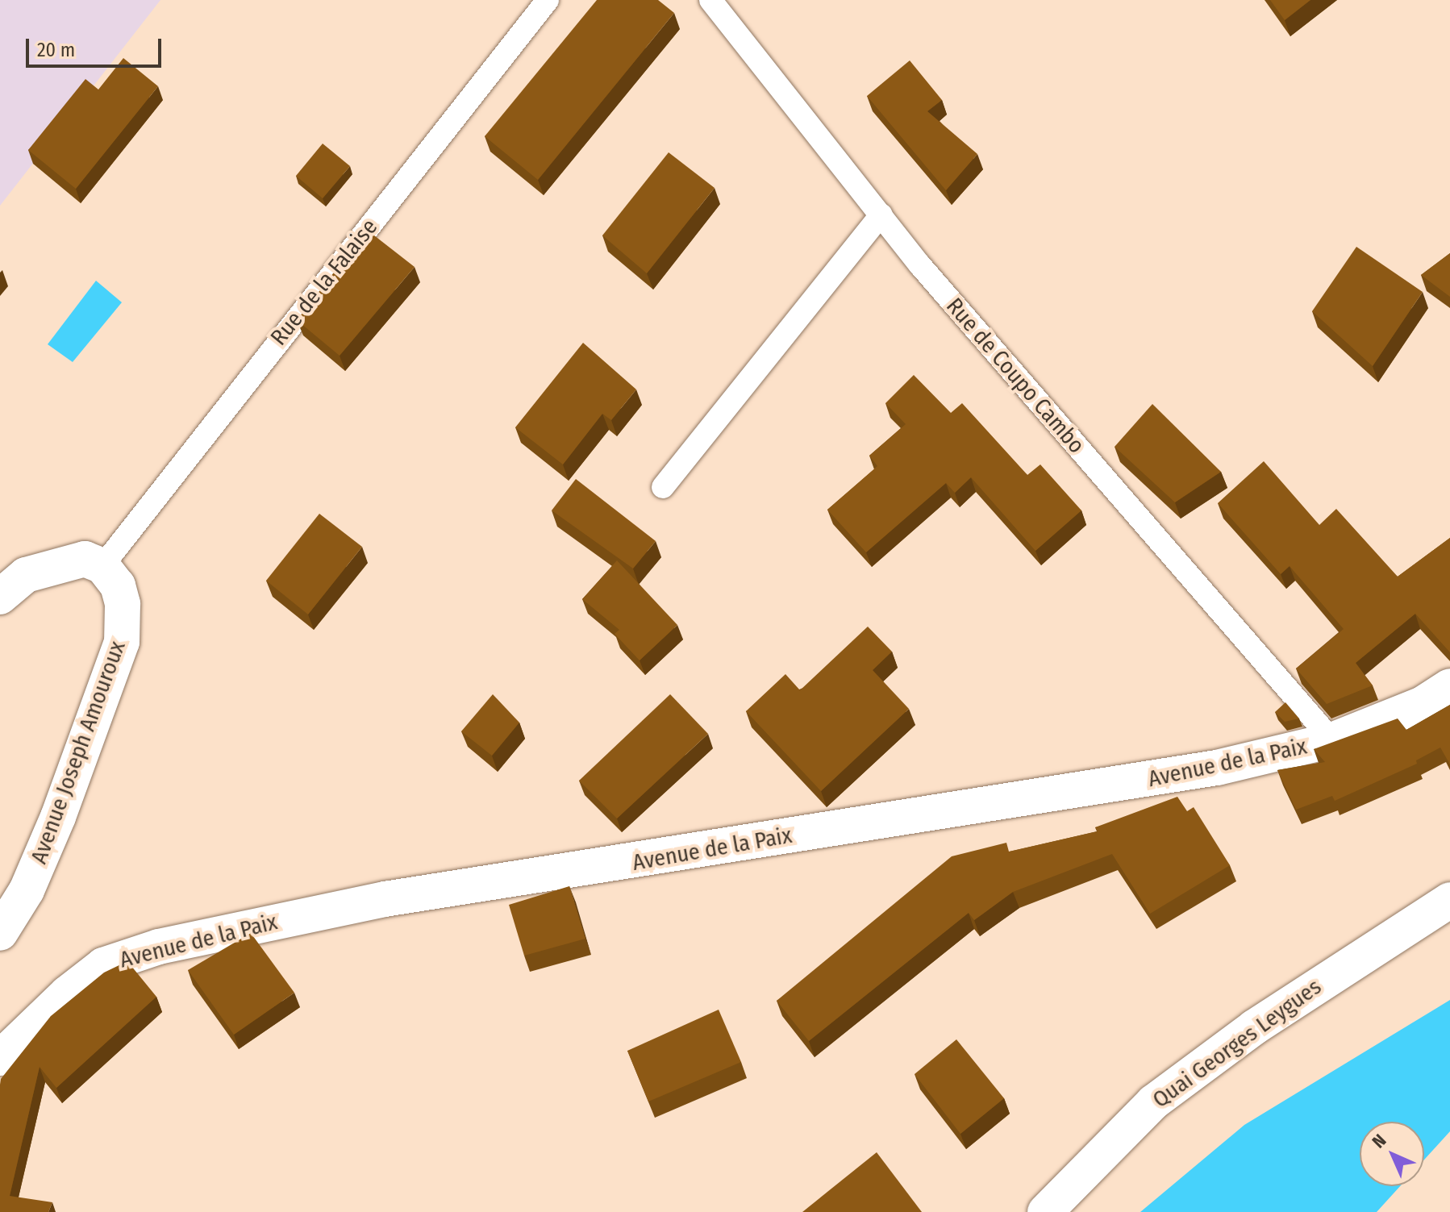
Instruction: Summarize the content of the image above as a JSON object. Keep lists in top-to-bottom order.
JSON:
{
  "streets": {
    "street": ["Avenue Joseph Amouroux", "Avenue de la Paix", "Quai Georges Leygues"],
    "lane": ["Rue de la Falaise", "Rue de Coupo Cambo"]
  },
  "crossings": [
    ["Rue de la Falaise", "Avenue Joseph Amouroux"],
    ["Rue de Coupo Cambo", "Avenue de la Paix"]
  ],
  "scale_bar": "20 m",
  "north": "top left"
}
